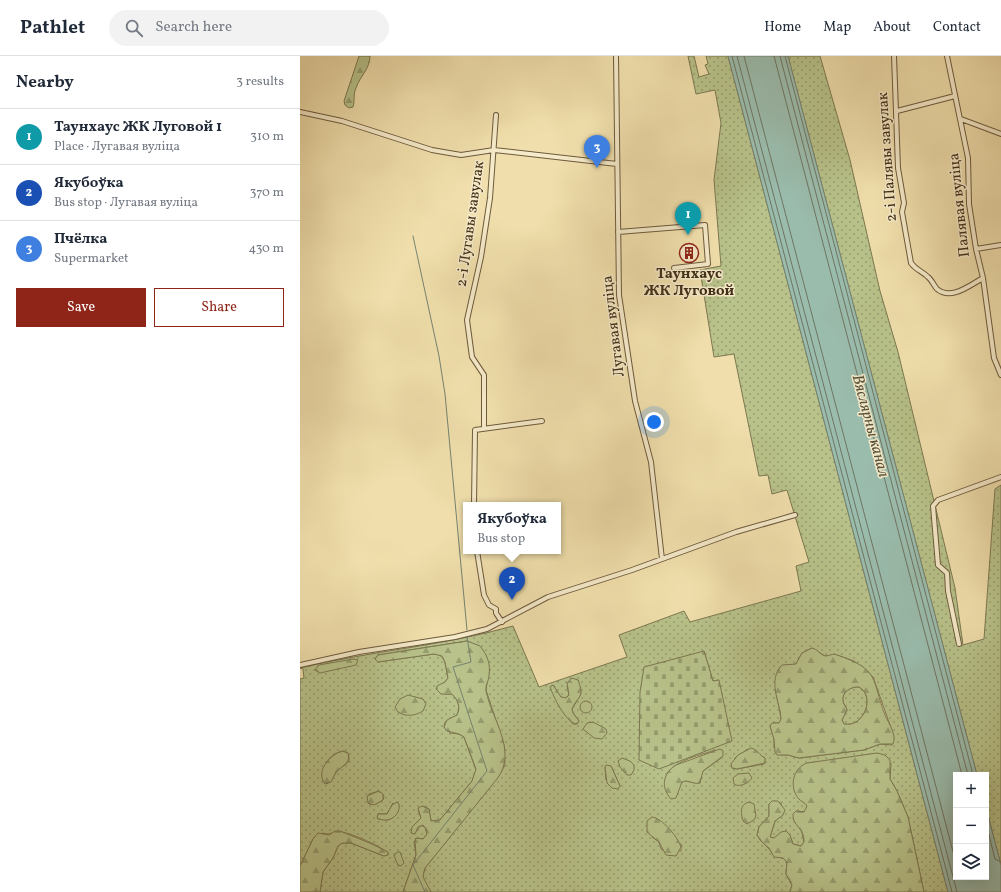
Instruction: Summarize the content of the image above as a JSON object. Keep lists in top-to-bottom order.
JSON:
{
  "streets": {
    "street": [
      "2-і Палявы завулак",
      "Палявая вуліца",
      "2-і Лугавы завулак",
      "Лугавая вуліца"
    ]
  },
  "crossings": [
    ["2-і Палявы завулак", "Палявая вуліца"]
  ],
  "water": ["Вяслярны канал"],
  "places": {
    "building": ["Таунхаус ЖК Луговой"]
  },
  "page": {
    "header": "Pathlet",
    "search": "Search here",
    "nav": [
      "Home",
      "Map",
      "About",
      "Contact"
    ],
    "heading": ["Nearby", "3 results"],
    "list": [
      {
        "mark": "1",
        "name": "Таунхаус ЖК Луговой 1",
        "note": "Place · Лугавая вуліца",
        "value": "310 m"
      },
      {
        "mark": "2",
        "name": "Якубоўка",
        "note": "Bus stop · Лугавая вуліца",
        "value": "370 m"
      },
      {
        "mark": "3",
        "name": "Пчёлка",
        "note": "Supermarket",
        "value": "430 m"
      }
    ],
    "pins": ["3", "1", "2"],
    "buttons": ["Save", "Share"],
    "popup": ["Якубоўка", "Bus stop"],
    "map_buttons": ["+", "−"]
  }
}
